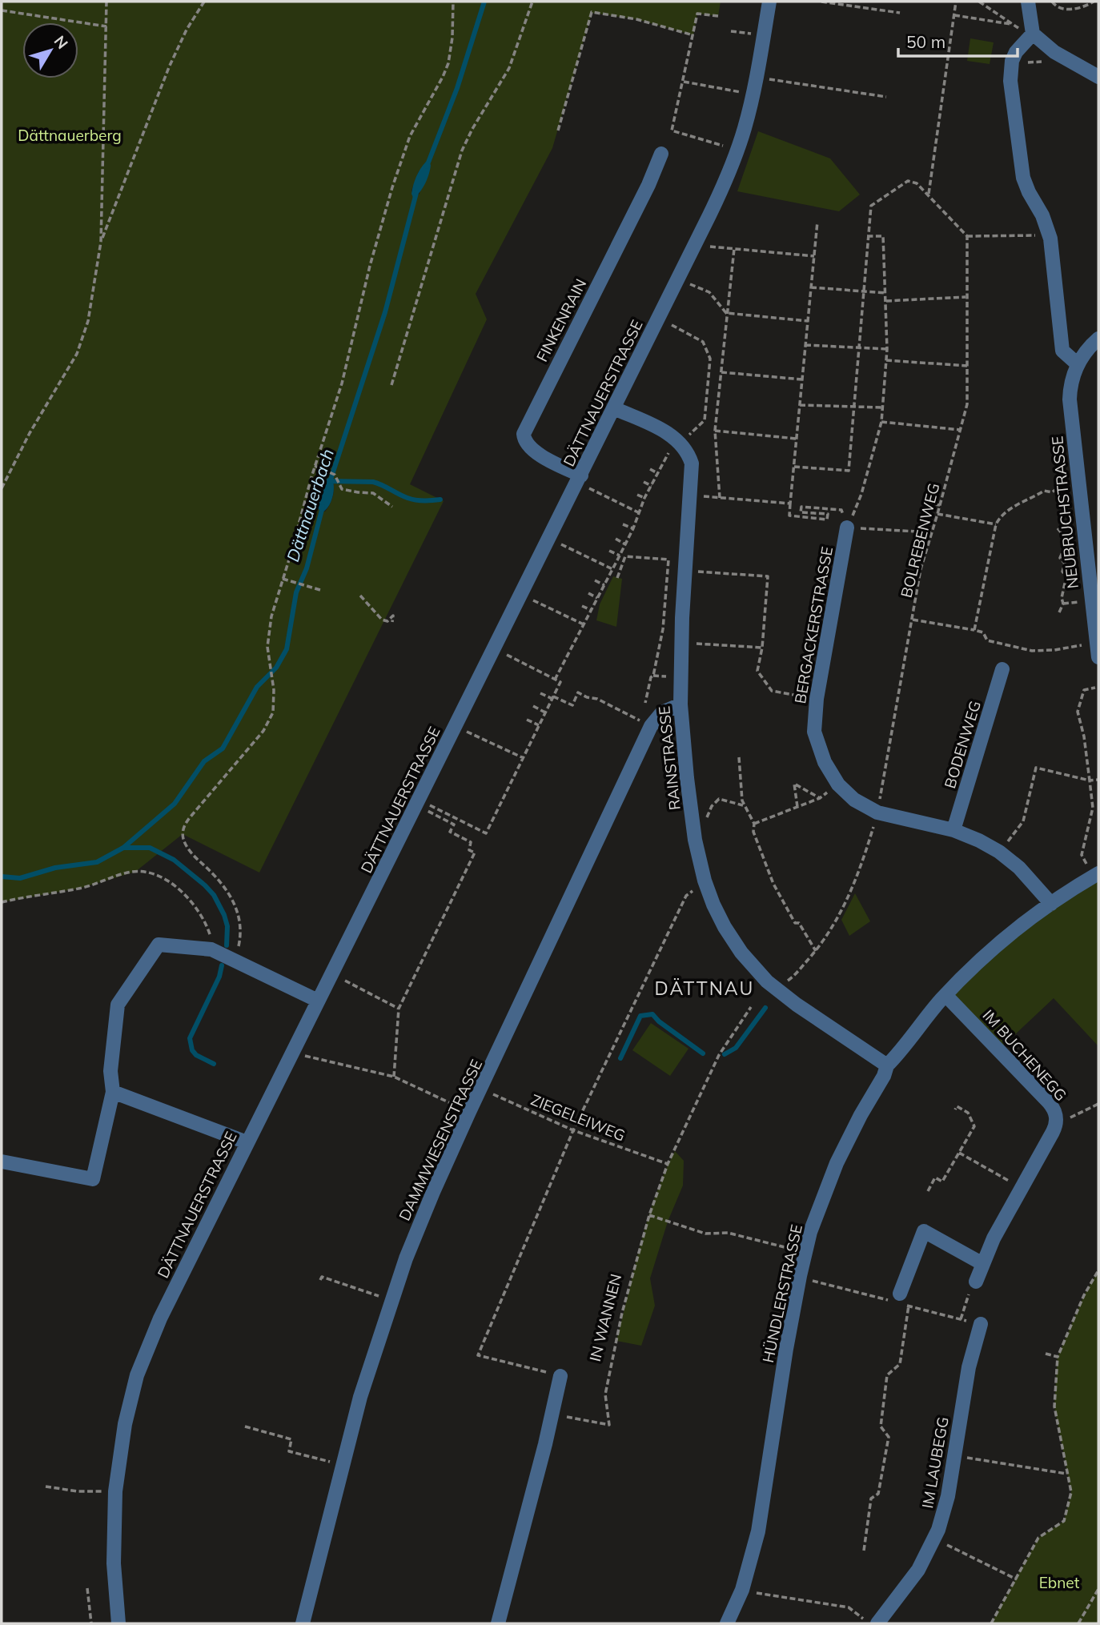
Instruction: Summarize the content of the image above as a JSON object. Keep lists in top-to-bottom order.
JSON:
{
  "streets": {
    "street": [
      "FINKENRAIN",
      "DÄTTNAUERSTRASSE",
      "NEUBRUCHSTRASSE",
      "BERGACKERSTRASSE",
      "BODENWEG",
      "RAINSTRASSE",
      "IM BUCHENEGG",
      "DAMMWIESENSTRASSE",
      "HÜNDLERSTRASSE",
      "IM LAUBEGG"
    ],
    "path": ["BOLREBENWEG", "ZIEGELEIWEG", "IN WANNEN"]
  },
  "crossings": [
    ["FINKENRAIN", "DÄTTNAUERSTRASSE"],
    ["DÄTTNAUERSTRASSE", "RAINSTRASSE"],
    ["BOLREBENWEG", "BERGACKERSTRASSE"],
    ["BERGACKERSTRASSE", "BODENWEG"],
    ["BERGACKERSTRASSE", "HÜNDLERSTRASSE"],
    ["RAINSTRASSE", "DAMMWIESENSTRASSE"],
    ["RAINSTRASSE", "HÜNDLERSTRASSE"],
    ["IM BUCHENEGG", "HÜNDLERSTRASSE"],
    ["ZIEGELEIWEG", "DAMMWIESENSTRASSE"],
    ["ZIEGELEIWEG", "IN WANNEN"]
  ],
  "districts": ["DÄTTNAU"],
  "water": ["Dättnauerbach"],
  "parks": ["Dättnauerberg", "Ebnet"],
  "scale_bar": "50 m",
  "north": "top right"
}
